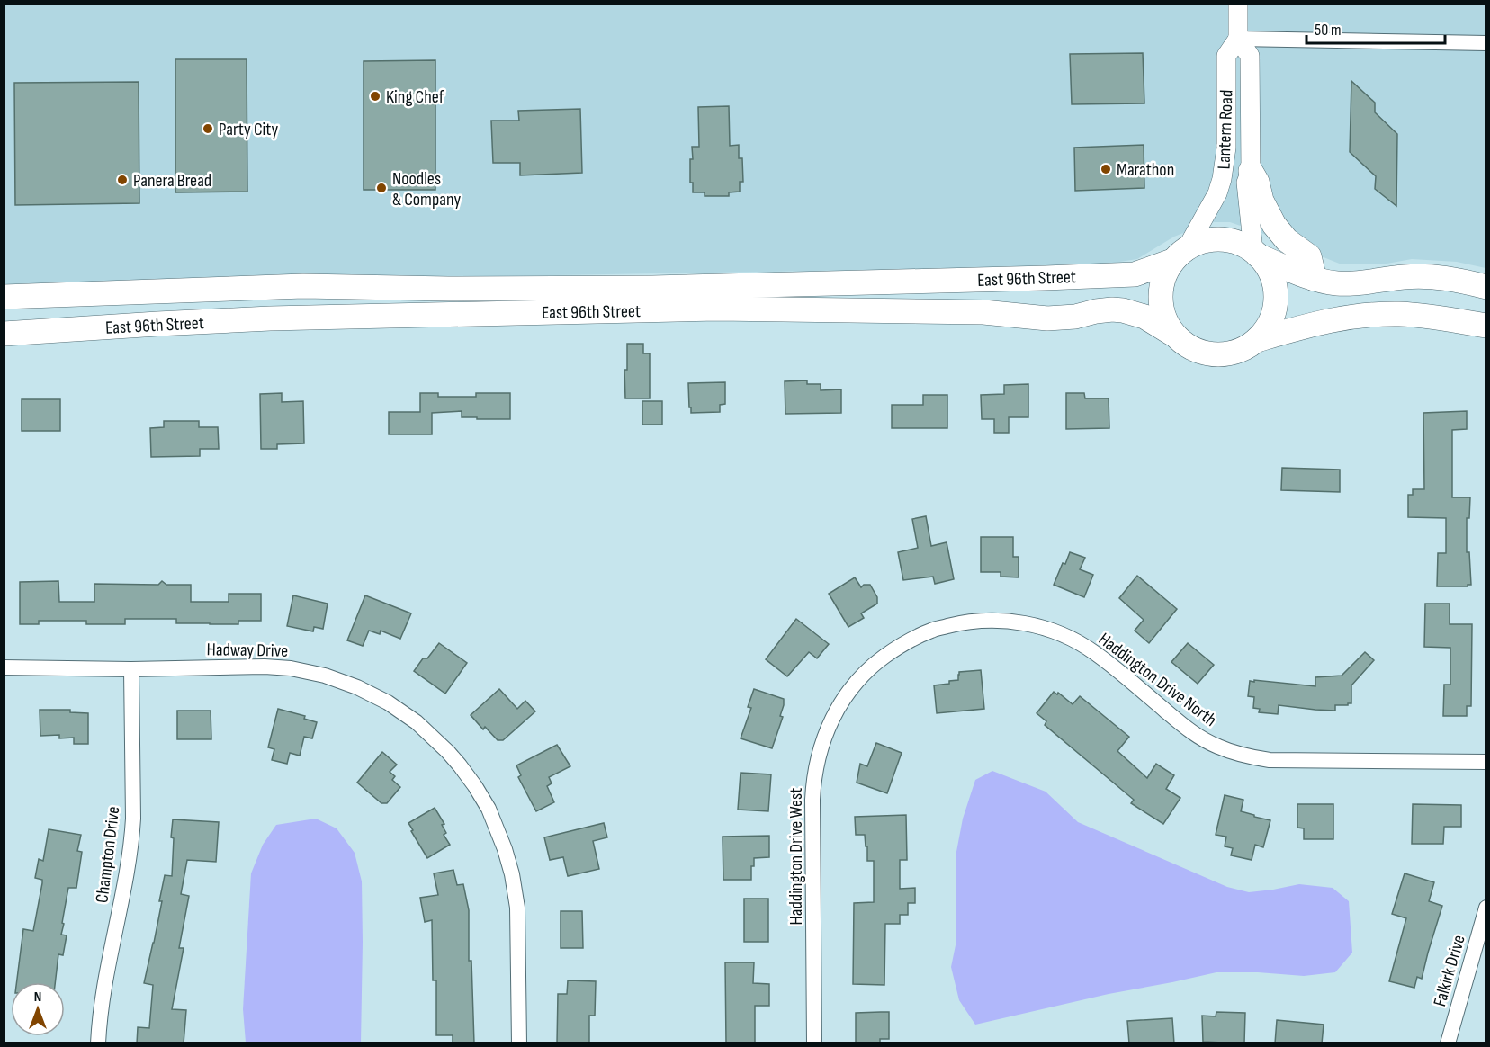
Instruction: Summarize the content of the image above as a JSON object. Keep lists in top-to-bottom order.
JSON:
{
  "streets": {
    "main road": ["East 96th Street"],
    "street": [
      "Lantern Road",
      "Hadway Drive",
      "Haddington Drive North",
      "Champton Drive",
      "Haddington Drive West",
      "Falkirk Drive"
    ]
  },
  "crossings": [
    ["Lantern Road", "East 96th Street"],
    ["Hadway Drive", "Champton Drive"],
    ["Haddington Drive North", "Haddington Drive West"]
  ],
  "places": [
    "King Chef",
    "Party City",
    "Marathon",
    "Panera Bread",
    "Noodles & Company"
  ],
  "scale_bar": "50 m",
  "north": "top"
}
